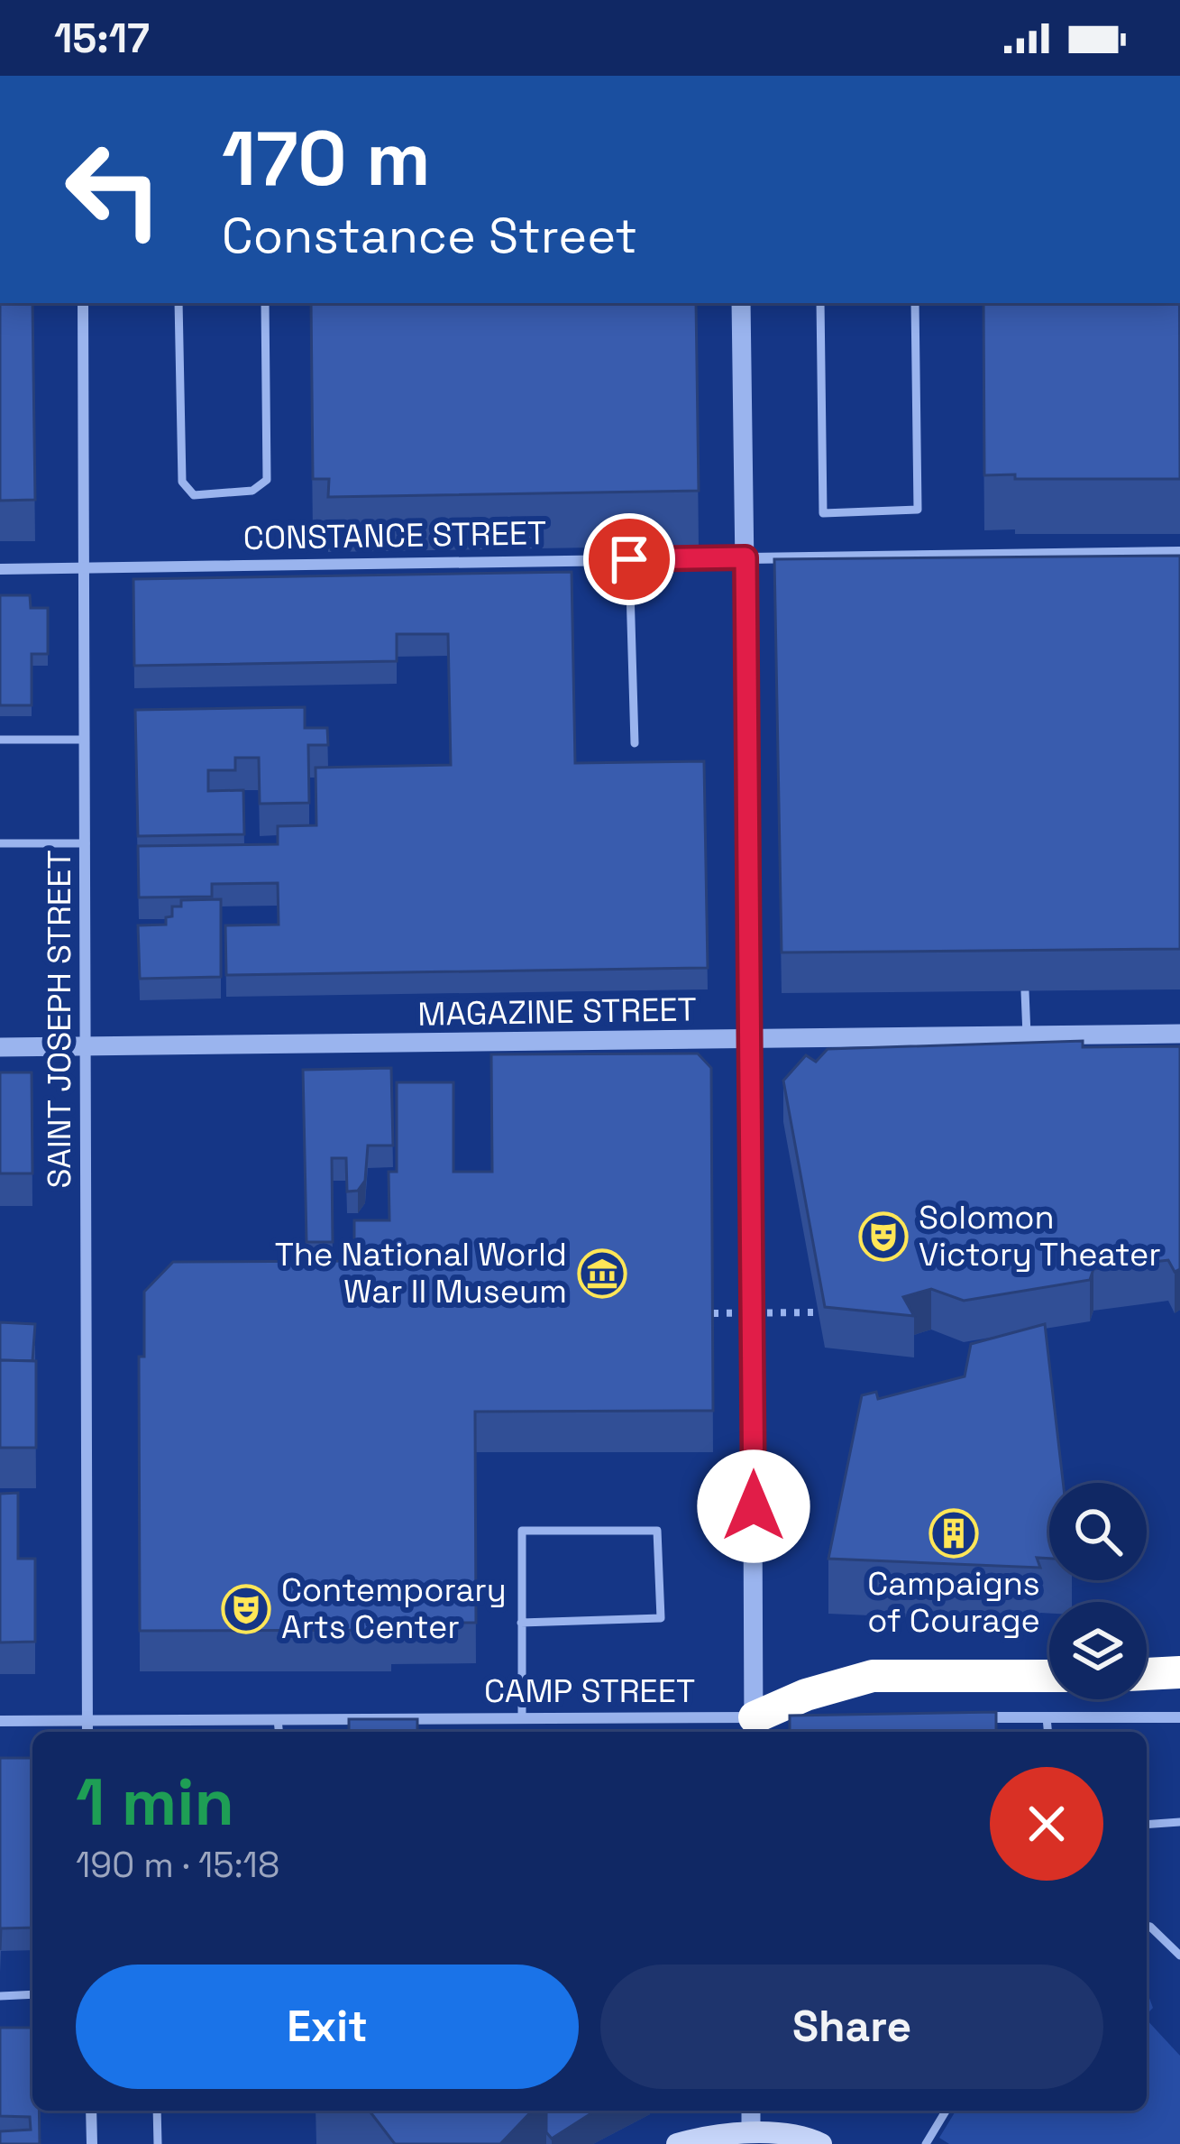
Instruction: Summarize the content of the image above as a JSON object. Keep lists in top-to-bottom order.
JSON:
{
  "streets": {
    "street": [
      "CONSTANCE STREET",
      "MAGAZINE STREET",
      "SAINT JOSEPH STREET",
      "CAMP STREET"
    ]
  },
  "crossings": [
    ["CONSTANCE STREET", "SAINT JOSEPH STREET"],
    ["MAGAZINE STREET", "SAINT JOSEPH STREET"],
    ["SAINT JOSEPH STREET", "CAMP STREET"]
  ],
  "places": {
    "theatre": ["Solomon Victory Theater", "Contemporary Arts Center"],
    "museum": ["The National World War II Museum"],
    "building": ["Campaigns of Courage"]
  },
  "page": {
    "status": "15:17",
    "turn": ["170 m", "Constance Street"],
    "heading": ["1 min", "190 m · 15:18"],
    "buttons": ["Exit", "Share"]
  }
}
